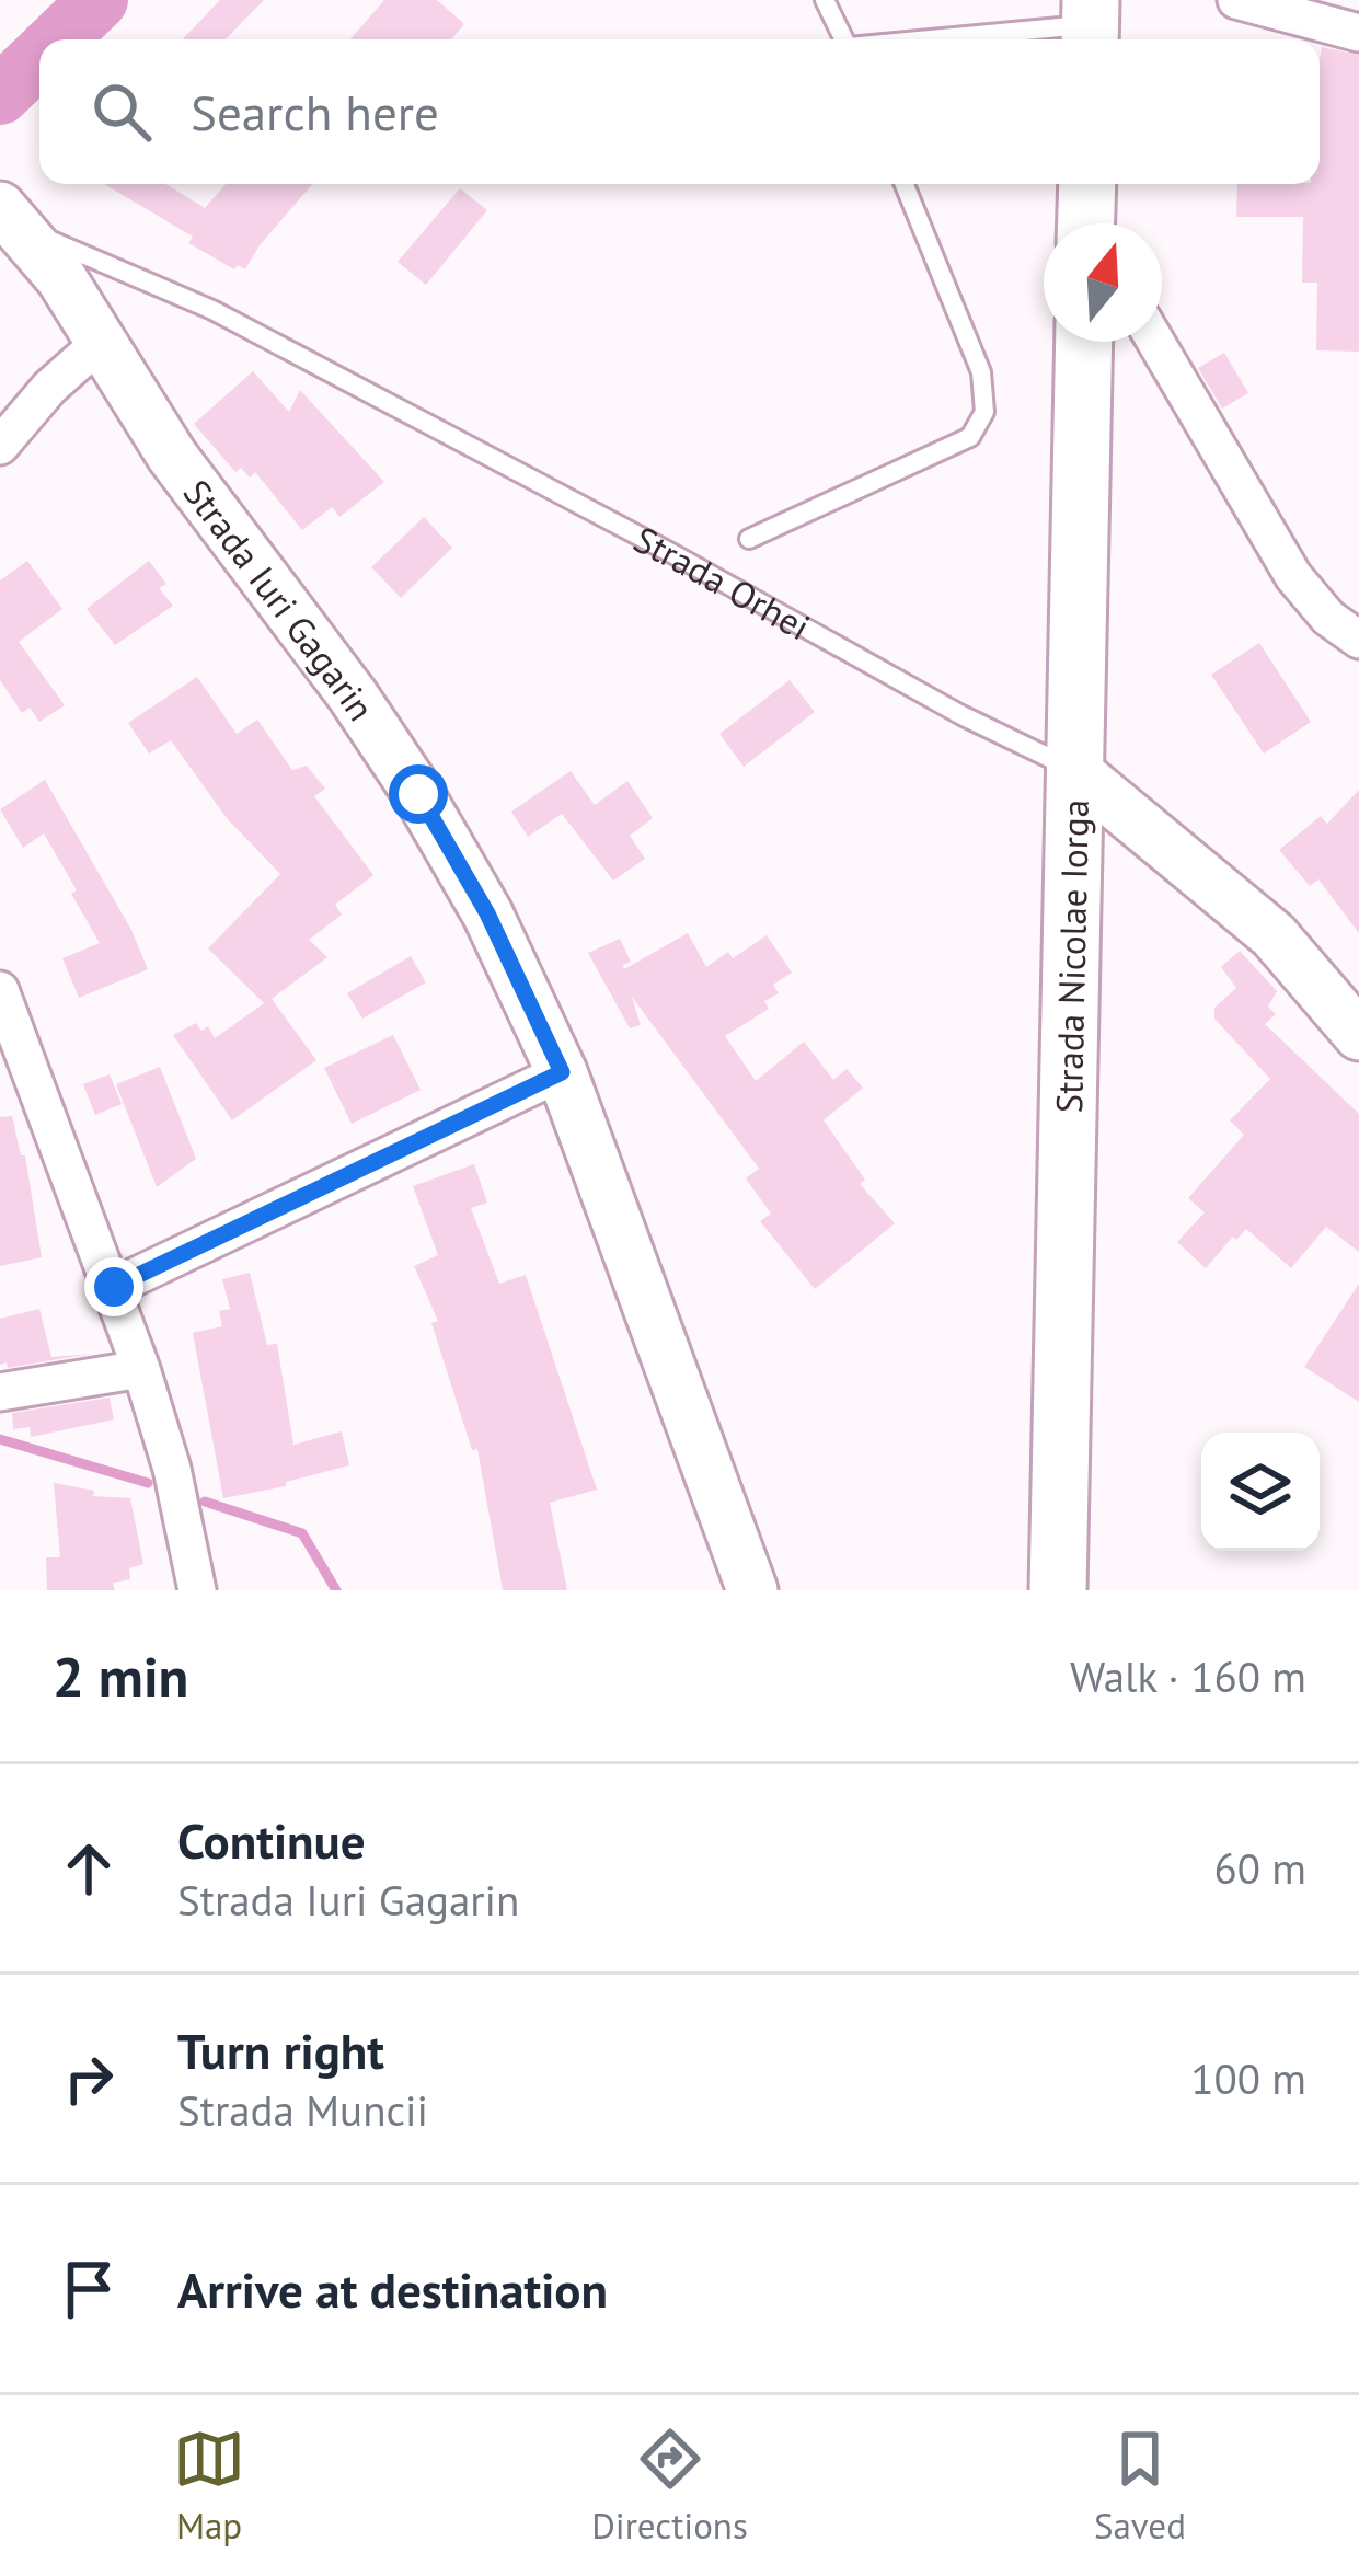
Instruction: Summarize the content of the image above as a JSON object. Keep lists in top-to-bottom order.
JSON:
{
  "streets": {
    "main road": ["Strada Nicolae Iorga"],
    "street": ["Strada Orhei", "Strada Iuri Gagarin"]
  },
  "crossings": [
    ["Strada Orhei", "Strada Iuri Gagarin"],
    ["Strada Orhei", "Strada Nicolae Iorga"]
  ],
  "north": "top",
  "page": {
    "search": "Search here",
    "heading": ["2 min", "Walk · 160 m"],
    "list": [
      ["Continue", "Strada Iuri Gagarin", "60 m"],
      ["Turn right", "Strada Muncii", "100 m"],
      "Arrive at destination"
    ],
    "nav": ["Map", "Directions", "Saved"]
  }
}
